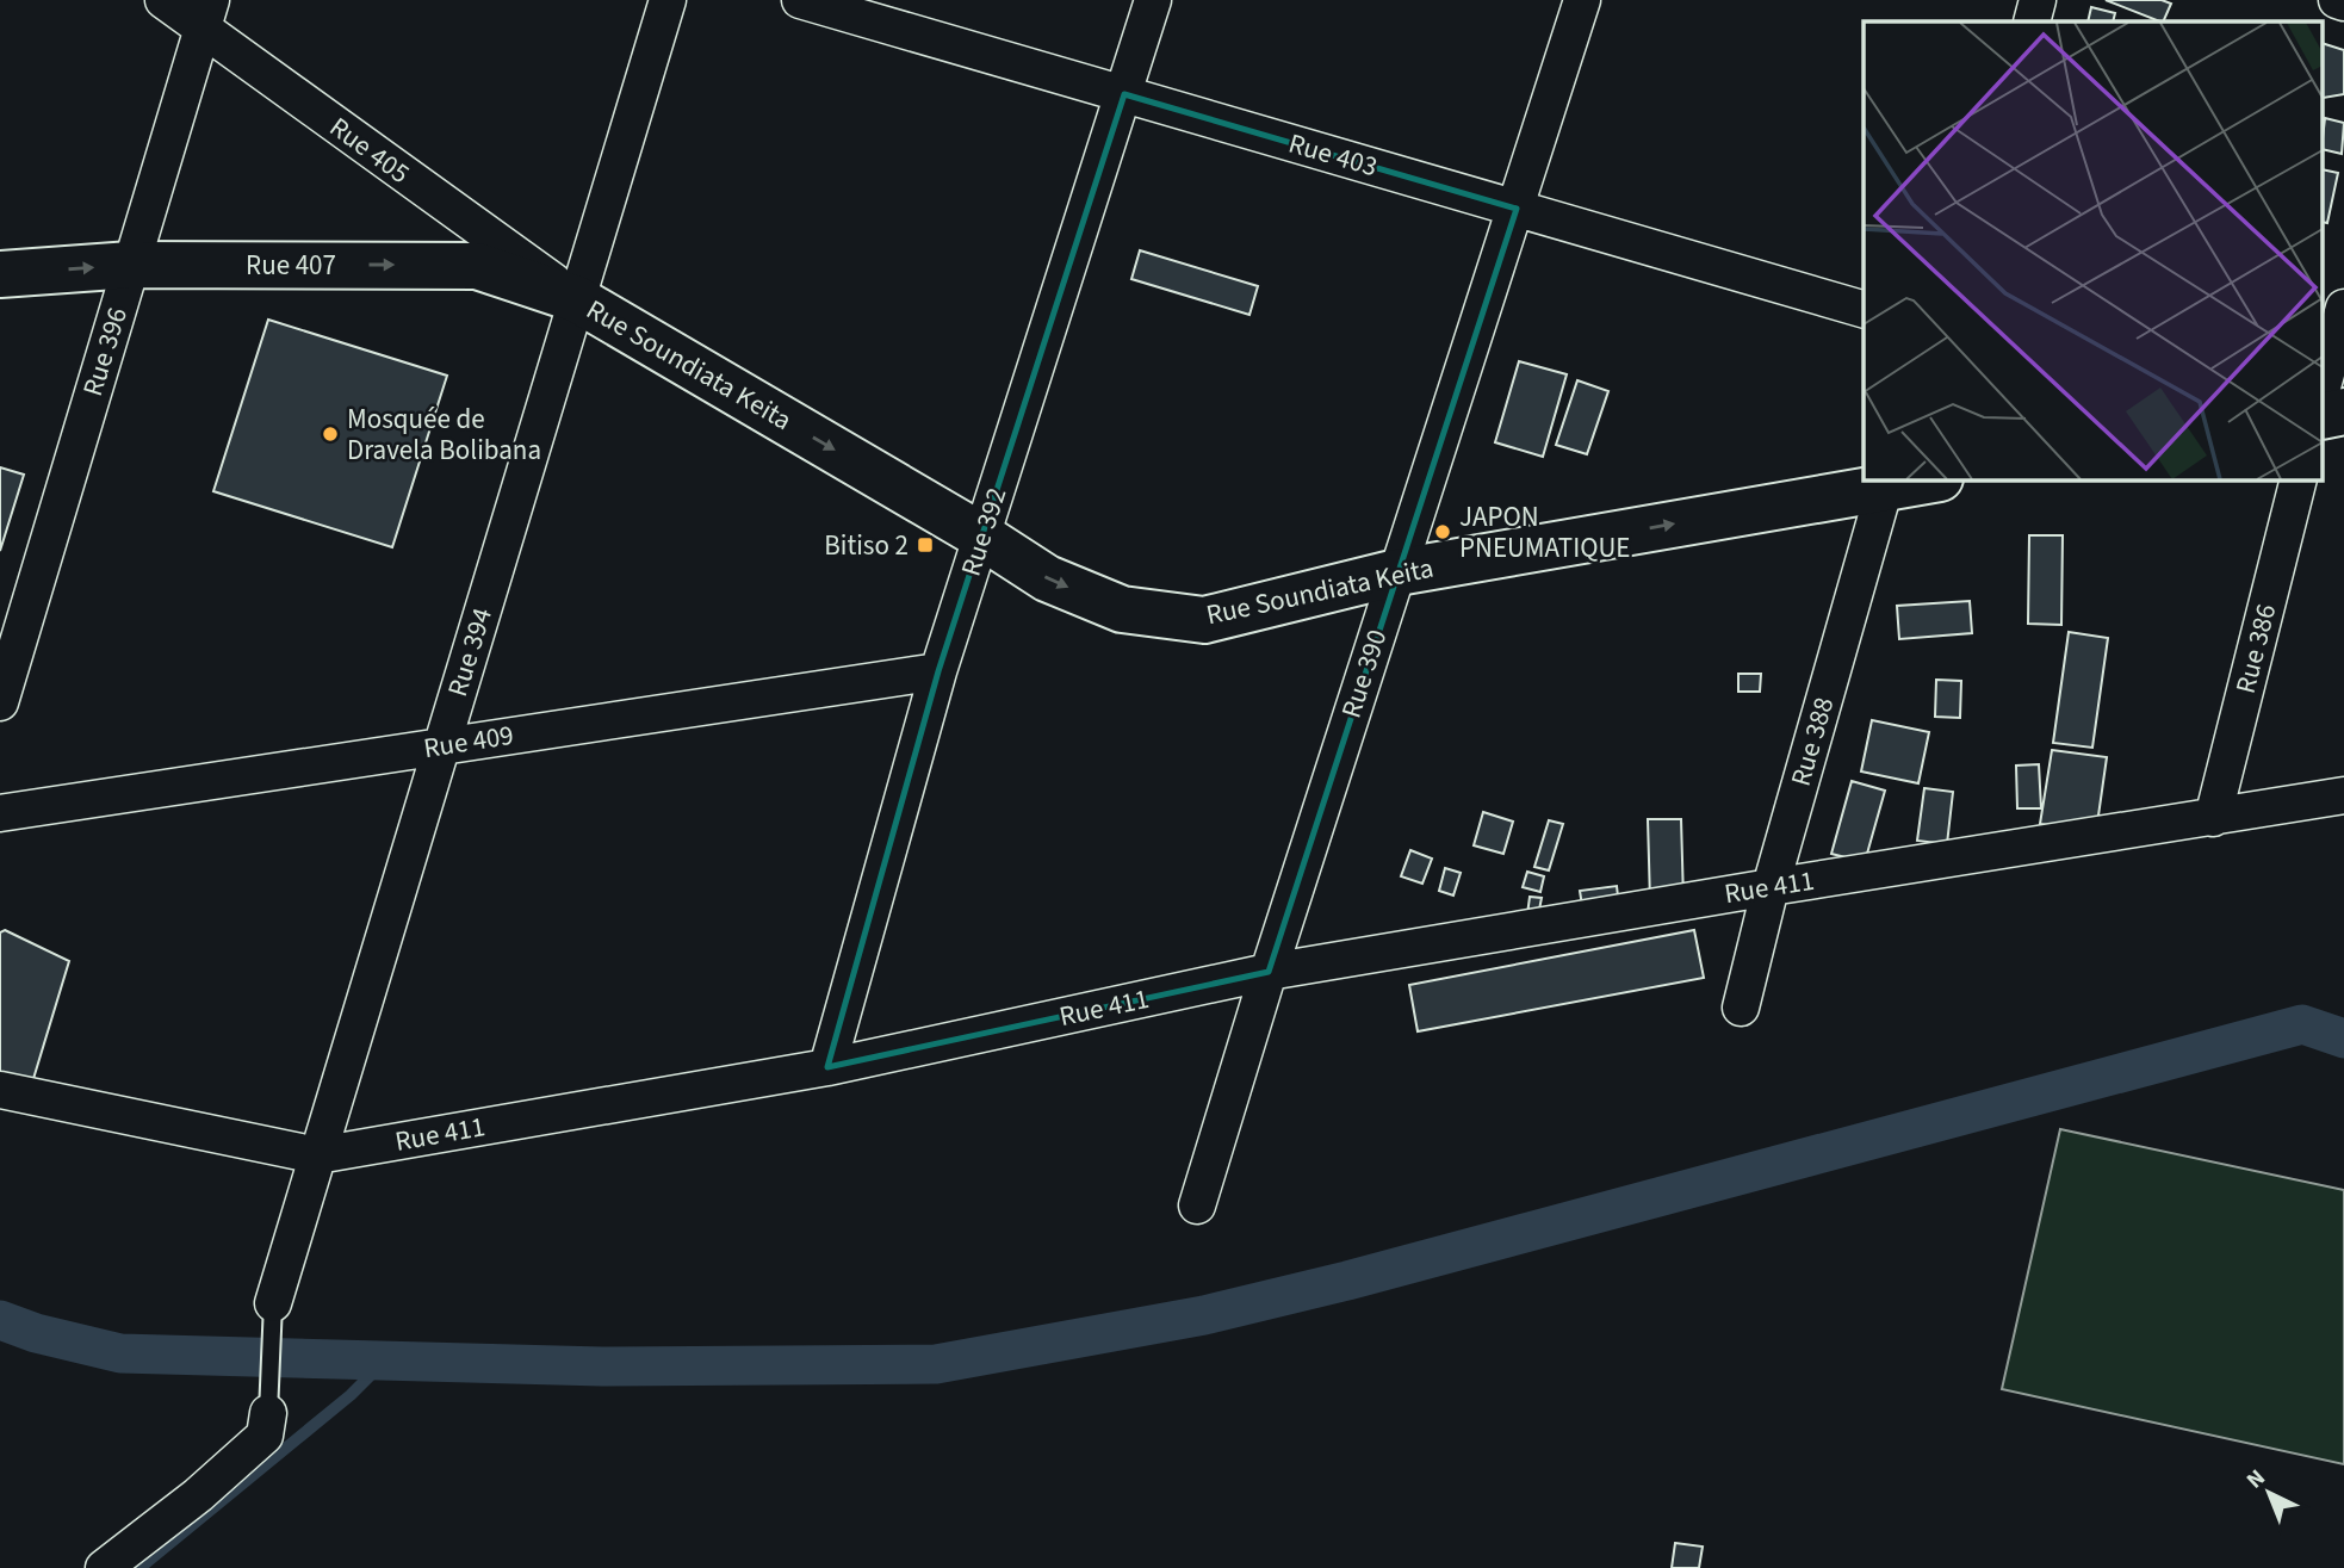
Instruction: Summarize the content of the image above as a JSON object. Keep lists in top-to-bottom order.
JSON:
{
  "streets": {
    "main road": ["Rue 407", "Rue Soundiata Keita"],
    "street": [
      "Rue 405",
      "Rue 403",
      "Rue 396",
      "Rue 392",
      "Rue 386",
      "Rue 394",
      "Rue 390",
      "Rue 409",
      "Rue 388",
      "Rue 411"
    ]
  },
  "crossings": [
    ["Rue 405", "Rue 407"],
    ["Rue 405", "Rue 396"],
    ["Rue 405", "Rue Soundiata Keita"],
    ["Rue 405", "Rue 394"],
    ["Rue 403", "Rue 392"],
    ["Rue 403", "Rue 390"],
    ["Rue 407", "Rue 396"],
    ["Rue 407", "Rue Soundiata Keita"],
    ["Rue 407", "Rue 394"],
    ["Rue Soundiata Keita", "Rue 392"],
    ["Rue Soundiata Keita", "Rue 394"],
    ["Rue Soundiata Keita", "Rue 390"],
    ["Rue Soundiata Keita", "Rue 388"],
    ["Rue 392", "Rue 409"],
    ["Rue 392", "Rue 411"],
    ["Rue 386", "Rue 411"],
    ["Rue 394", "Rue 409"],
    ["Rue 394", "Rue 411"],
    ["Rue 390", "Rue 411"],
    ["Rue 388", "Rue 411"]
  ],
  "one_way": ["Rue 407", "Rue Soundiata Keita"],
  "places": {
    "other": ["Mosquée de Dravela Bolibana", "JAPON PNEUMATIQUE"],
    "transit": ["Bitiso 2"]
  },
  "north": "top left"
}
